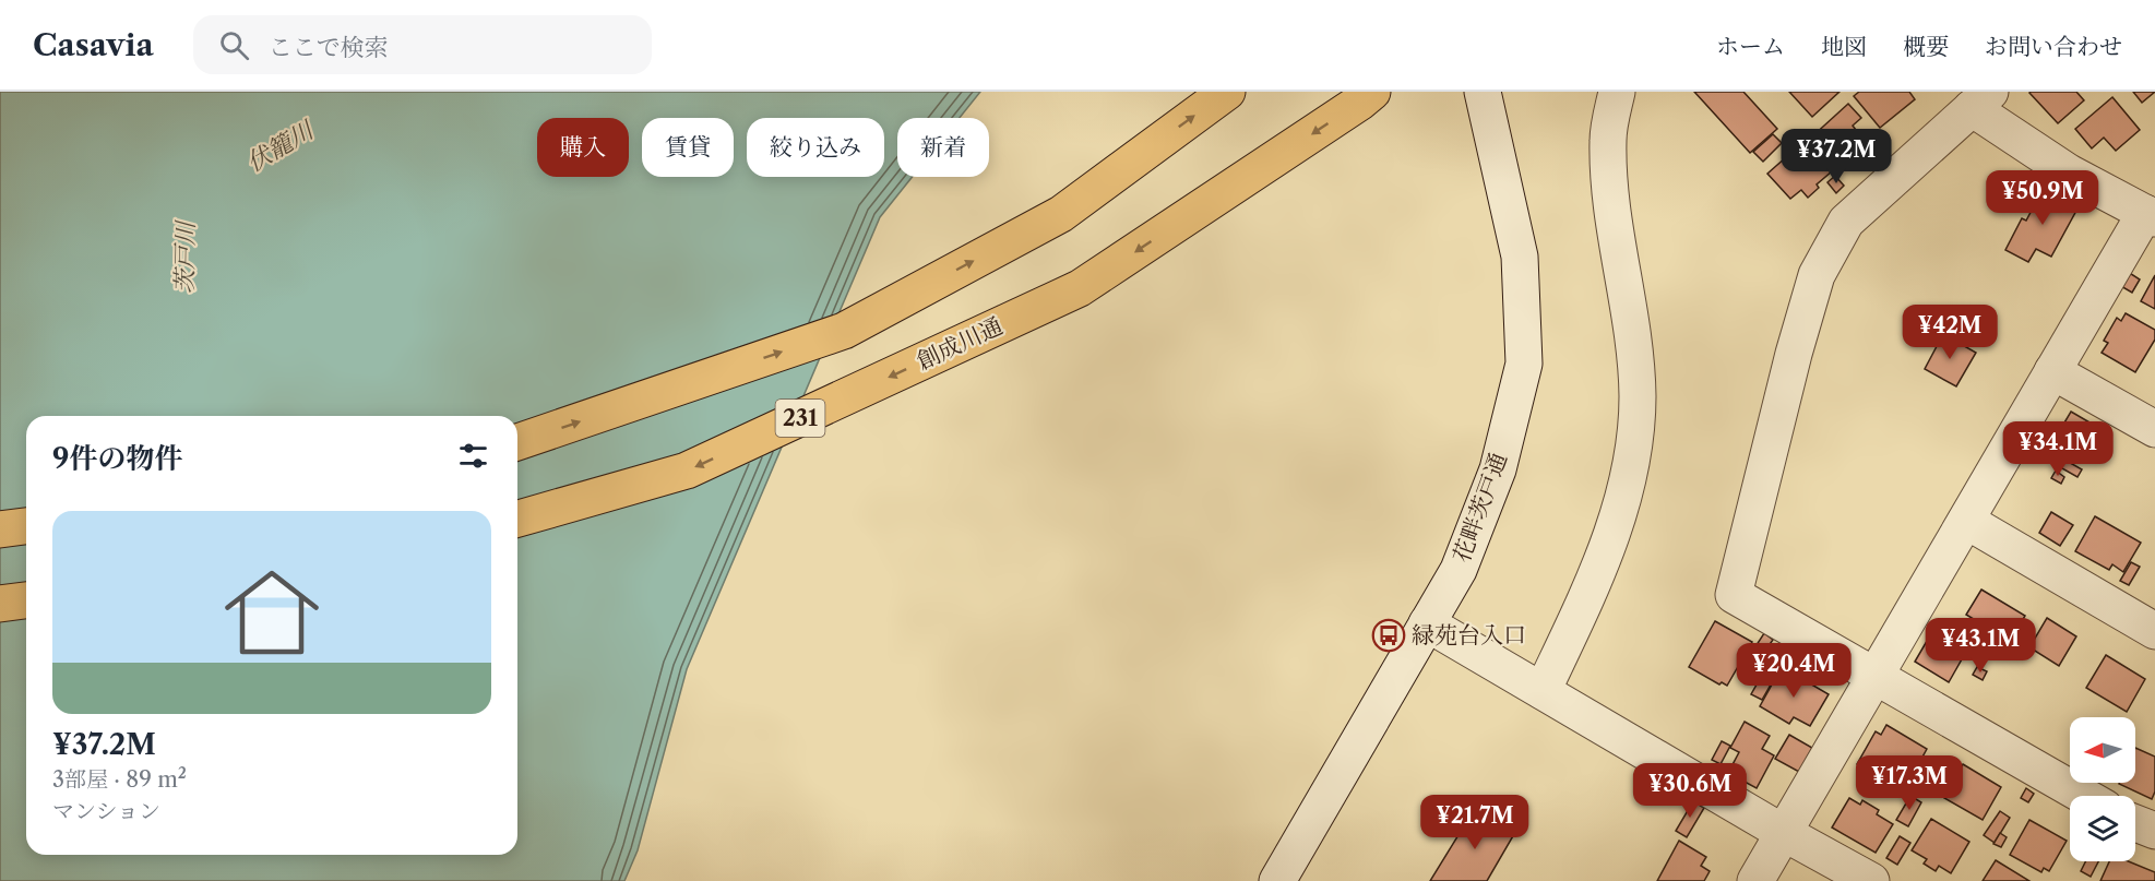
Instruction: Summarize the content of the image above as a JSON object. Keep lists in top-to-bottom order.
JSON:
{
  "streets": {
    "highway": ["創成川通", "231"],
    "street": ["花畔茨戸通"]
  },
  "water": ["伏籠川", "茨戸川"],
  "places": {
    "bus stop": ["緑苑台入口"]
  },
  "north": "left",
  "page": {
    "header": "Casavia",
    "search": "ここで検索",
    "nav": [
      "ホーム",
      "地図",
      "概要",
      "お問い合わせ"
    ],
    "chip": [
      "購入",
      "賃貸",
      "絞り込み",
      "新着"
    ],
    "price": [
      "¥37.2M",
      "¥50.9M",
      "¥42M",
      "¥34.1M",
      "¥43.1M",
      "¥20.4M",
      "¥17.3M",
      "¥30.6M",
      "¥21.7M"
    ],
    "heading": "9件の物件",
    "list": [
      {
        "name": "¥37.2M",
        "note": "3部屋 · 89 m² · マンション"
      }
    ]
  }
}
